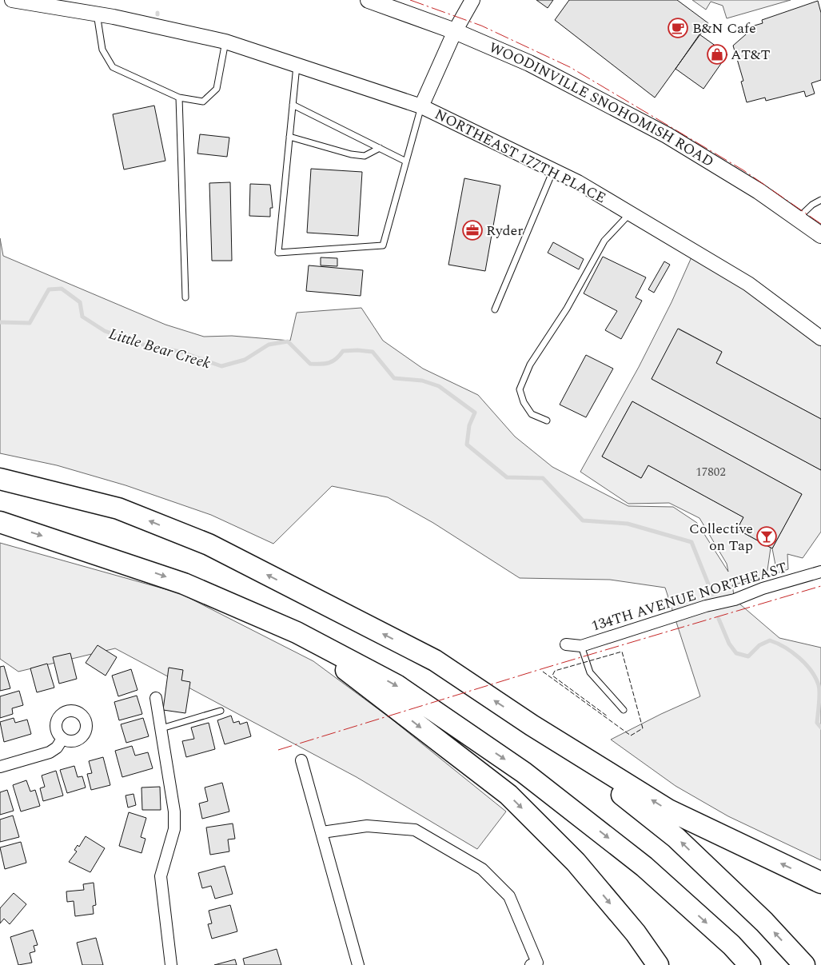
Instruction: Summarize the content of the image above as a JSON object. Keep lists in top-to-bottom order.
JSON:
{
  "streets": {
    "main road": ["WOODINVILLE SNOHOMISH ROAD"],
    "street": ["NORTHEAST 177TH PLACE", "134TH AVENUE NORTHEAST"]
  },
  "water": ["Little Bear Creek"],
  "places": {
    "cafe": ["B&N Cafe"],
    "shop": ["AT&T"],
    "office": ["Ryder"],
    "bar": ["Collective on Tap"]
  },
  "house_numbers": ["17802"]
}
